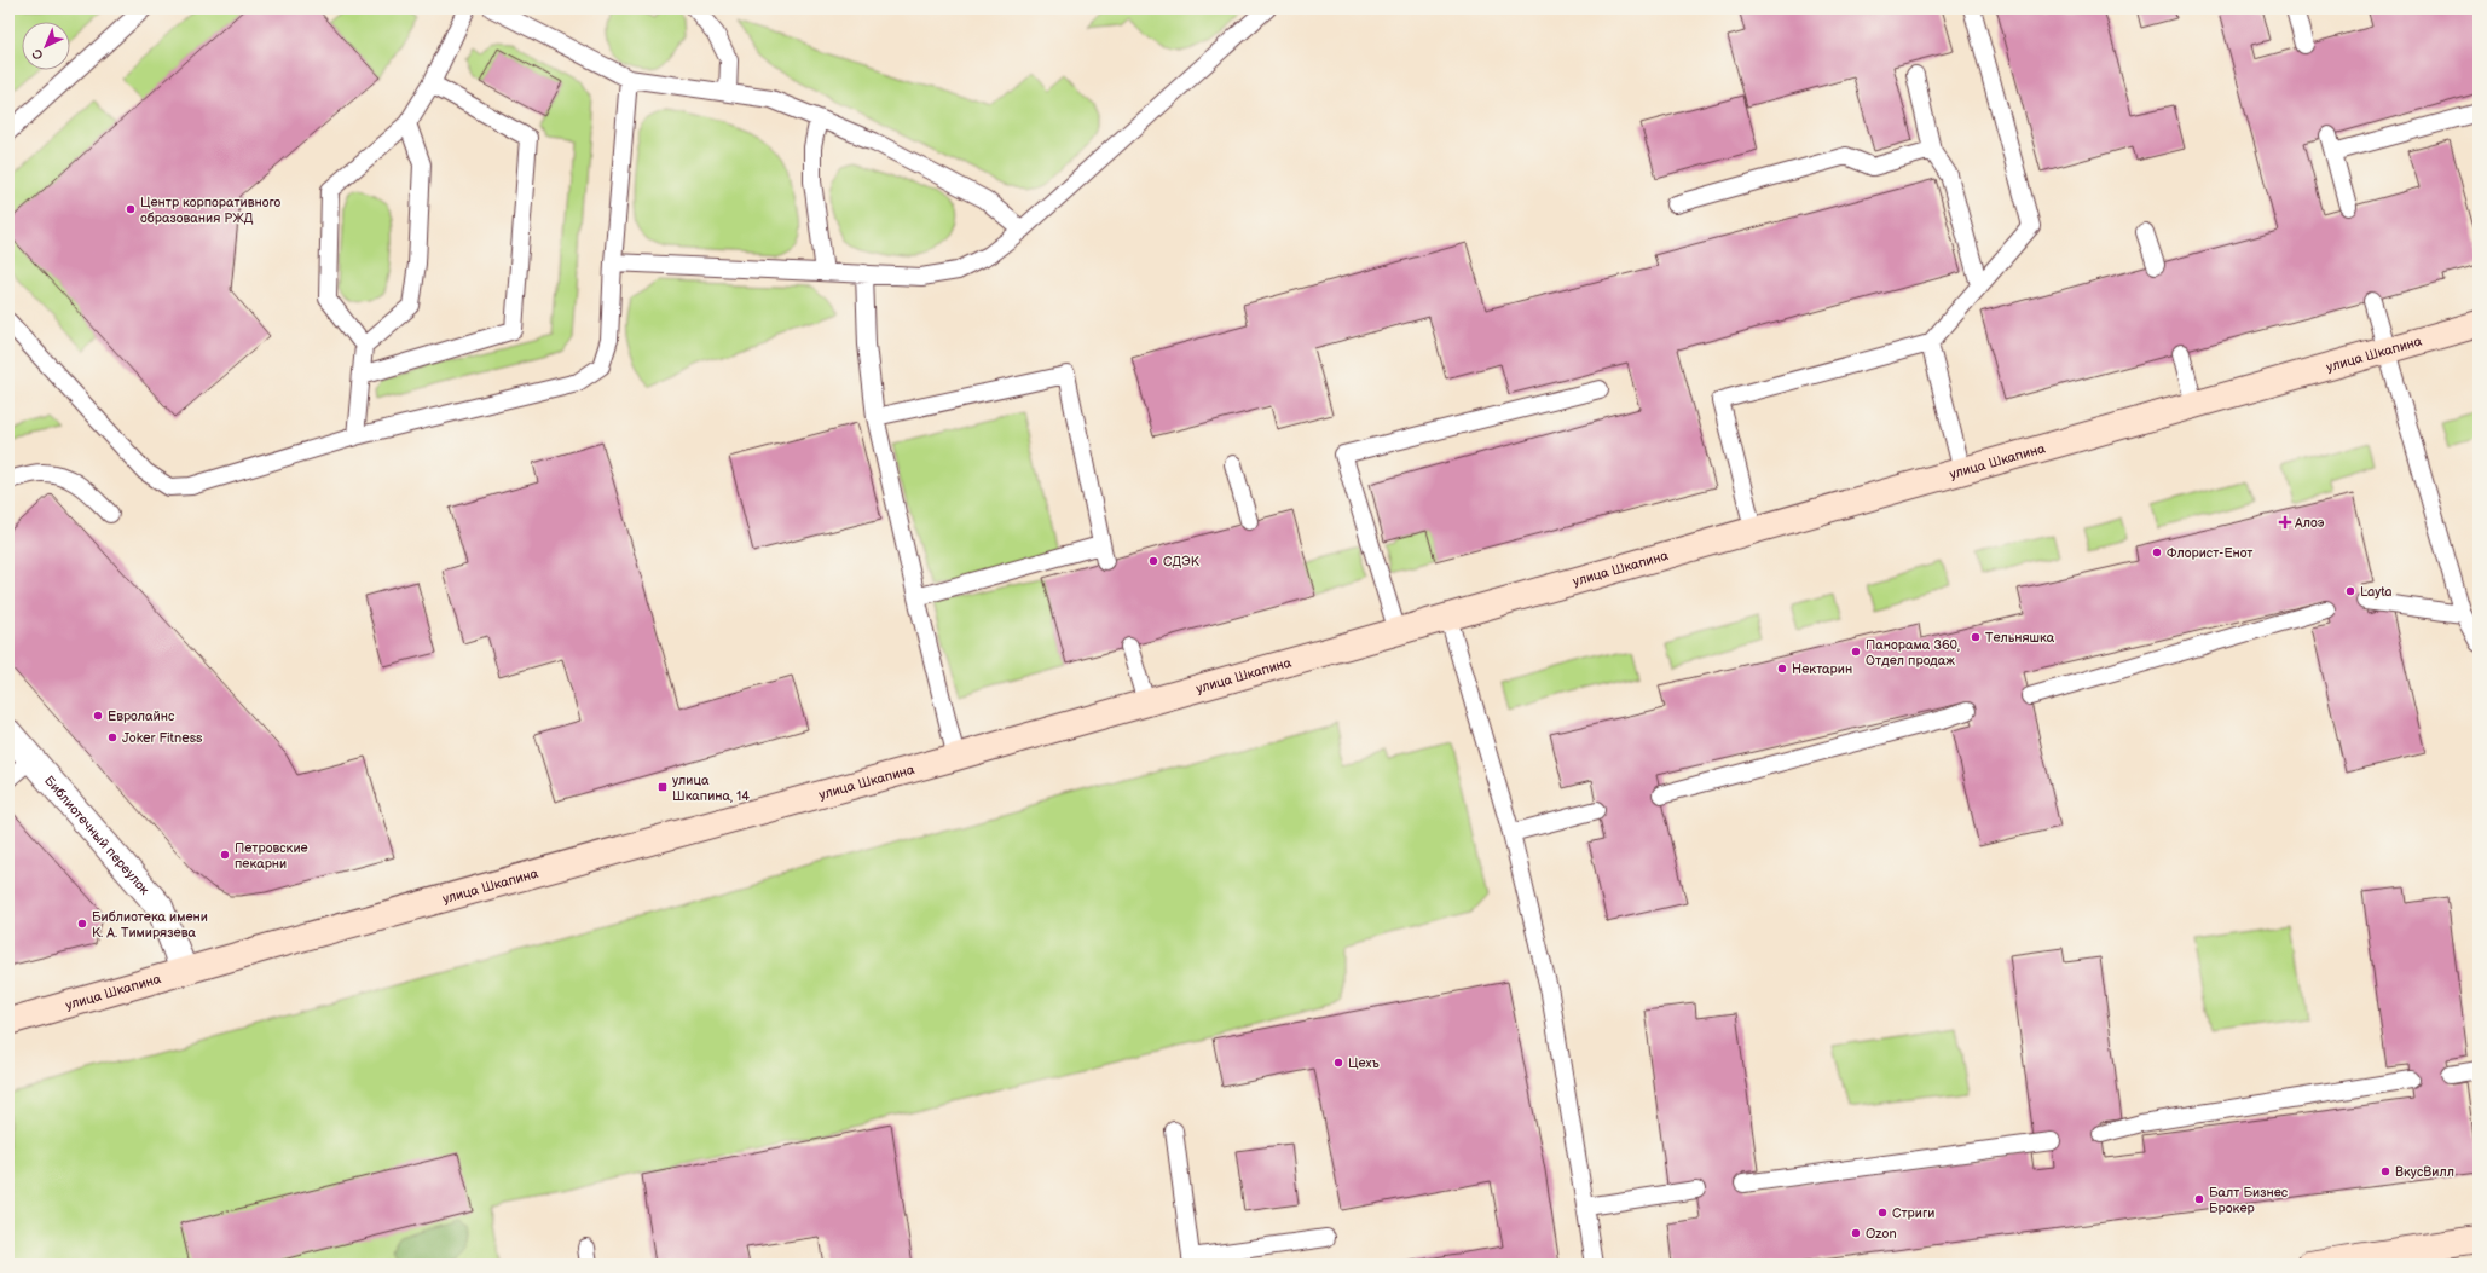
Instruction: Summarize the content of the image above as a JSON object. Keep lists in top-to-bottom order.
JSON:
{
  "streets": {
    "main road": ["улица Шкапина"],
    "street": ["Библиотечный переулок"]
  },
  "crossings": [
    ["улица Шкапина", "Библиотечный переулок"]
  ],
  "places": {
    "other": [
      "Центр корпоративного образования РЖД",
      "Флорист-Енот",
      "СДЭК",
      "Layta",
      "Тельняшка",
      "Панорама 360, Отдел продаж",
      "Нектарин",
      "Евролайнс",
      "Joker Fitness",
      "Петровские пекарни",
      "Библиотека имени К. А. Тимирязева",
      "Цехъ",
      "ВкусВилл",
      "Балт Бизнес Брокер",
      "Стриги",
      "Ozon"
    ],
    "health": ["Алоэ"],
    "transit": ["улица Шкапина, 14"]
  },
  "north": "bottom left"
}
